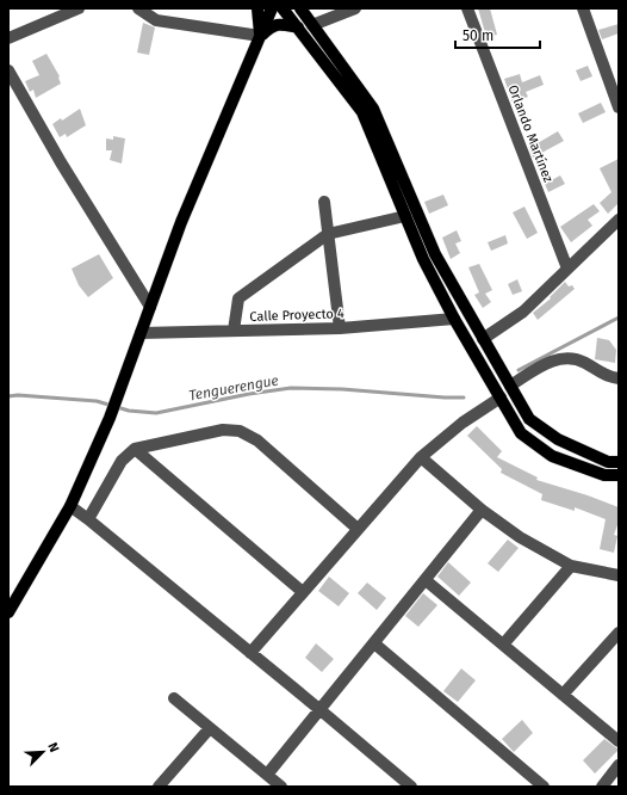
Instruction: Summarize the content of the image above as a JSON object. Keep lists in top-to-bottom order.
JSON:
{
  "streets": {
    "street": ["Orlando Martínez", "Calle Proyecto 4"]
  },
  "water": ["Tenguerengue"],
  "scale_bar": "50 m",
  "north": "top right"
}
